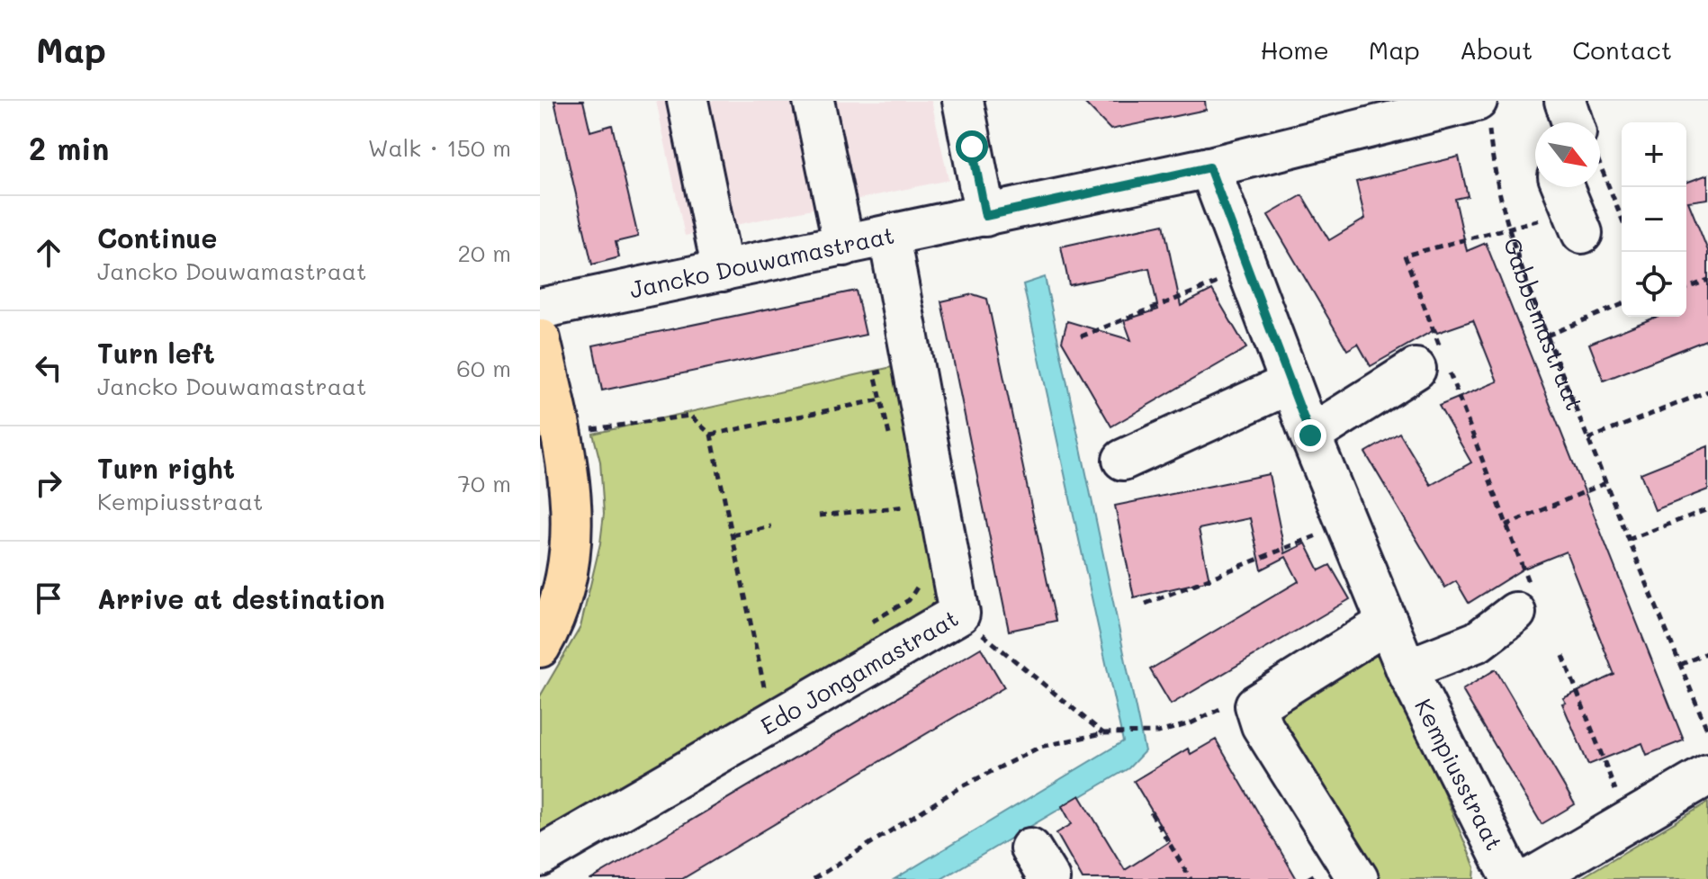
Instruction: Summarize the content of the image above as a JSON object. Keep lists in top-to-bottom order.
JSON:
{
  "streets": {
    "street": ["Jancko Douwamastraat", "Edo Jongamastraat", "Kempiusstraat"],
    "path": ["Gabbemastraat"]
  },
  "crossings": [
    ["Jancko Douwamastraat", "Gabbemastraat"],
    ["Jancko Douwamastraat", "Edo Jongamastraat"],
    ["Jancko Douwamastraat", "Kempiusstraat"]
  ],
  "north": "bottom right",
  "page": {
    "header": "Map",
    "nav": [
      "Home",
      "Map",
      "About",
      "Contact"
    ],
    "heading": ["2 min", "Walk · 150 m"],
    "map_buttons": ["+", "−"],
    "list": [
      ["Continue", "Jancko Douwamastraat", "20 m"],
      ["Turn left", "Jancko Douwamastraat", "60 m"],
      ["Turn right", "Kempiusstraat", "70 m"],
      "Arrive at destination"
    ]
  }
}
